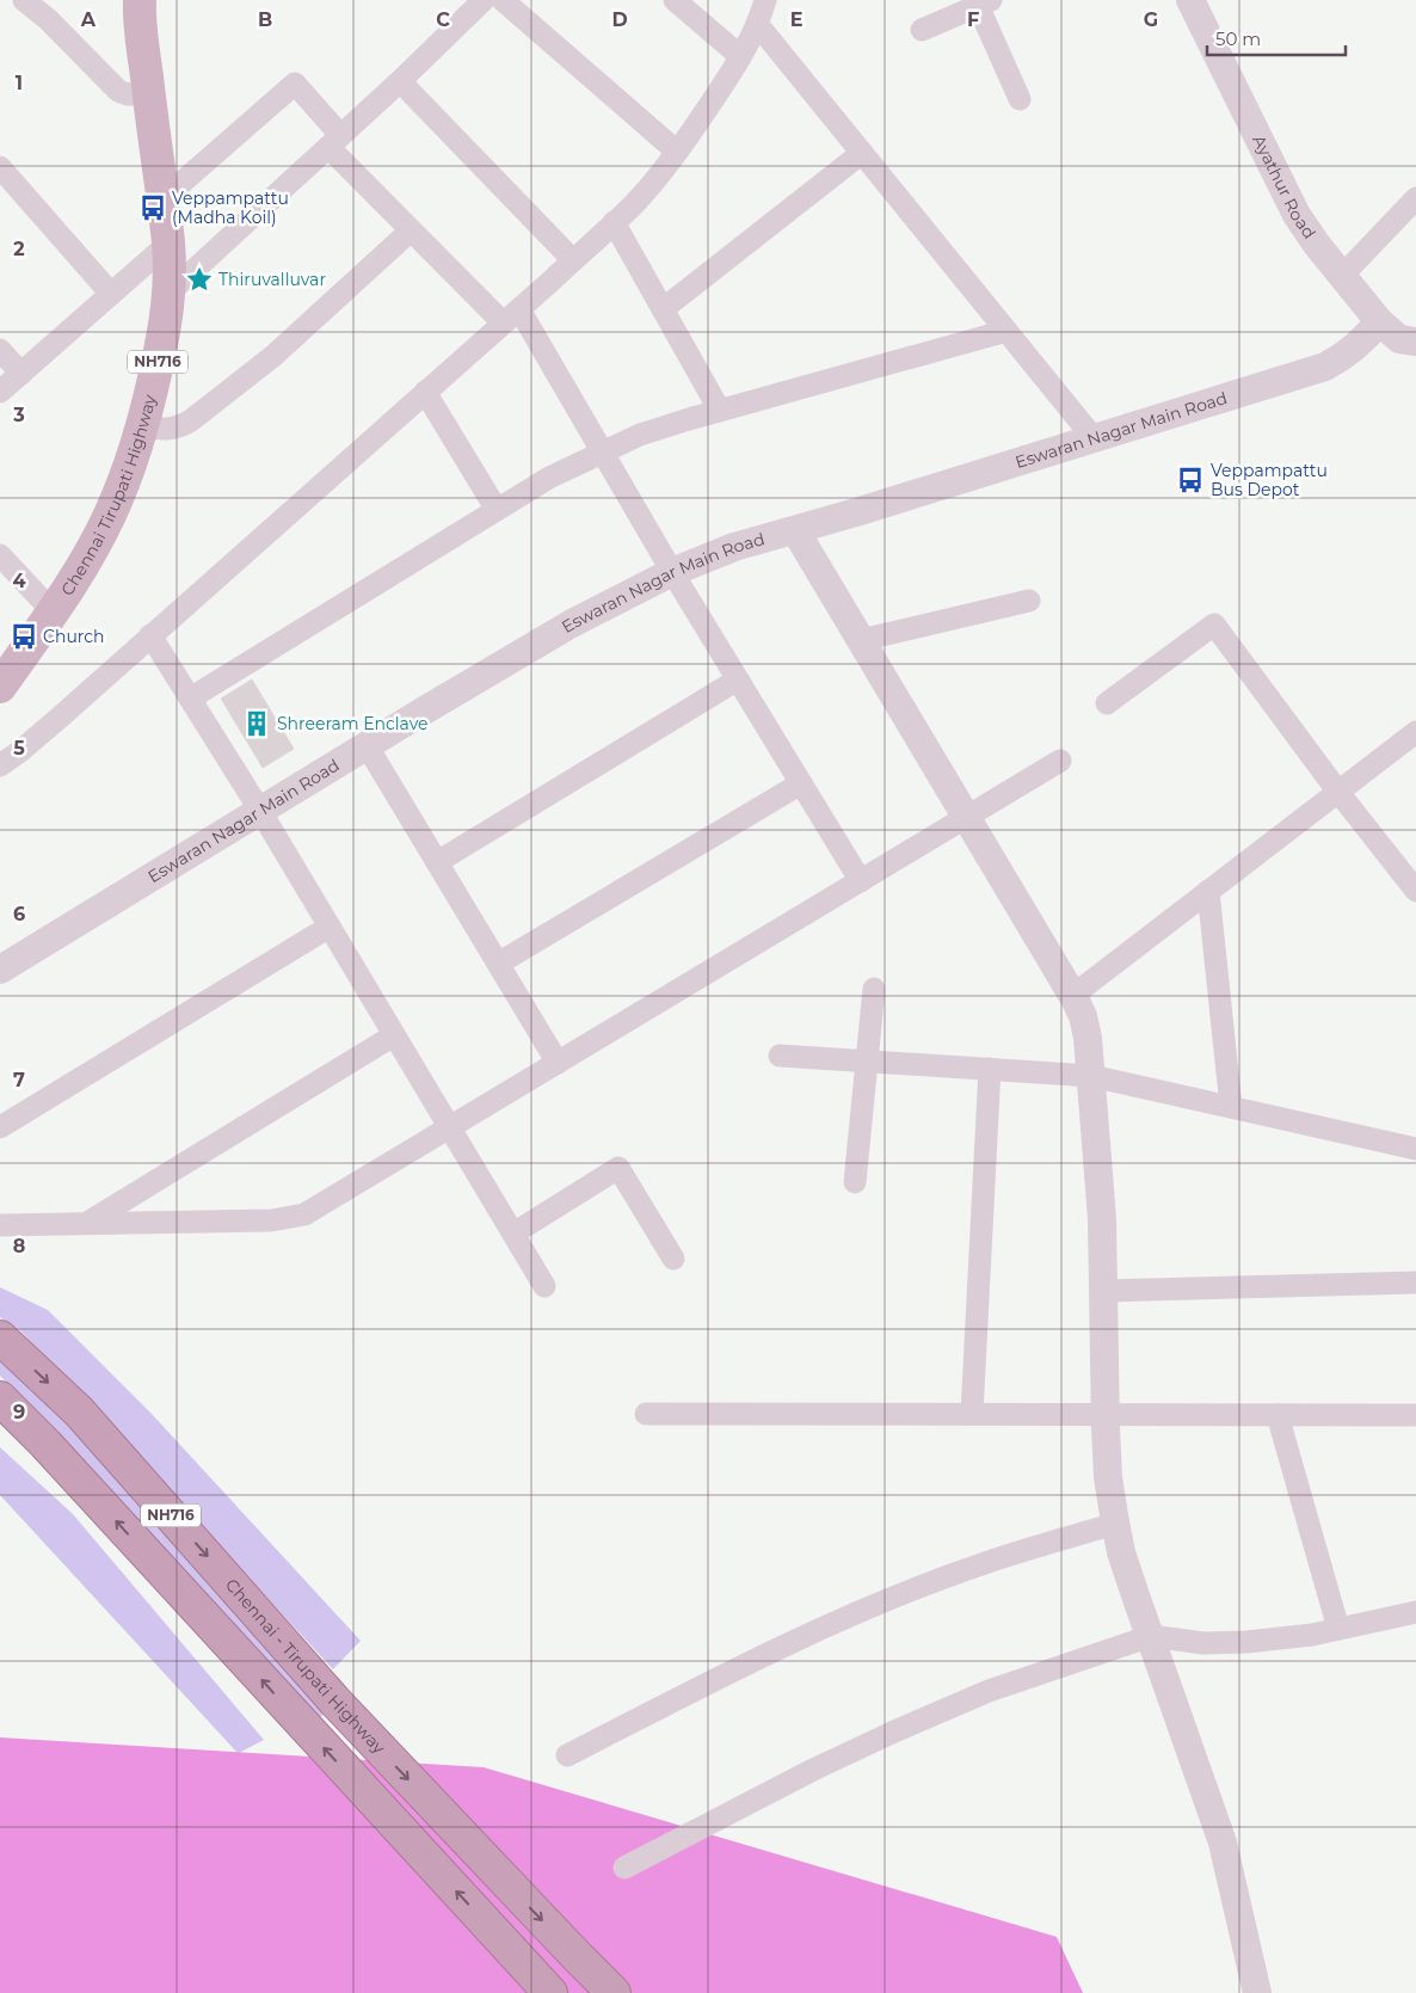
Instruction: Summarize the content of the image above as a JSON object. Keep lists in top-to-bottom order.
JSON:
{
  "streets": {
    "highway": ["NH716", "Chennai - Tirupati Highway"],
    "main road": ["Chennai Tirupati Highway"],
    "street": ["Ayathur Road", "Eswaran Nagar Main Road"]
  },
  "crossings": [
    ["Ayathur Road", "Eswaran Nagar Main Road"]
  ],
  "places": {
    "bus stop": ["Veppampattu (Madha Koil)", "Veppampattu Bus Depot", "Church"],
    "place": ["Thiruvalluvar"],
    "building": ["Shreeram Enclave"]
  },
  "scale_bar": "50 m",
  "grid": {
    "columns": [
      "A",
      "B",
      "C",
      "D",
      "E",
      "F",
      "G"
    ],
    "rows": [
      "1",
      "2",
      "3",
      "4",
      "5",
      "6",
      "7",
      "8",
      "9"
    ]
  }
}
